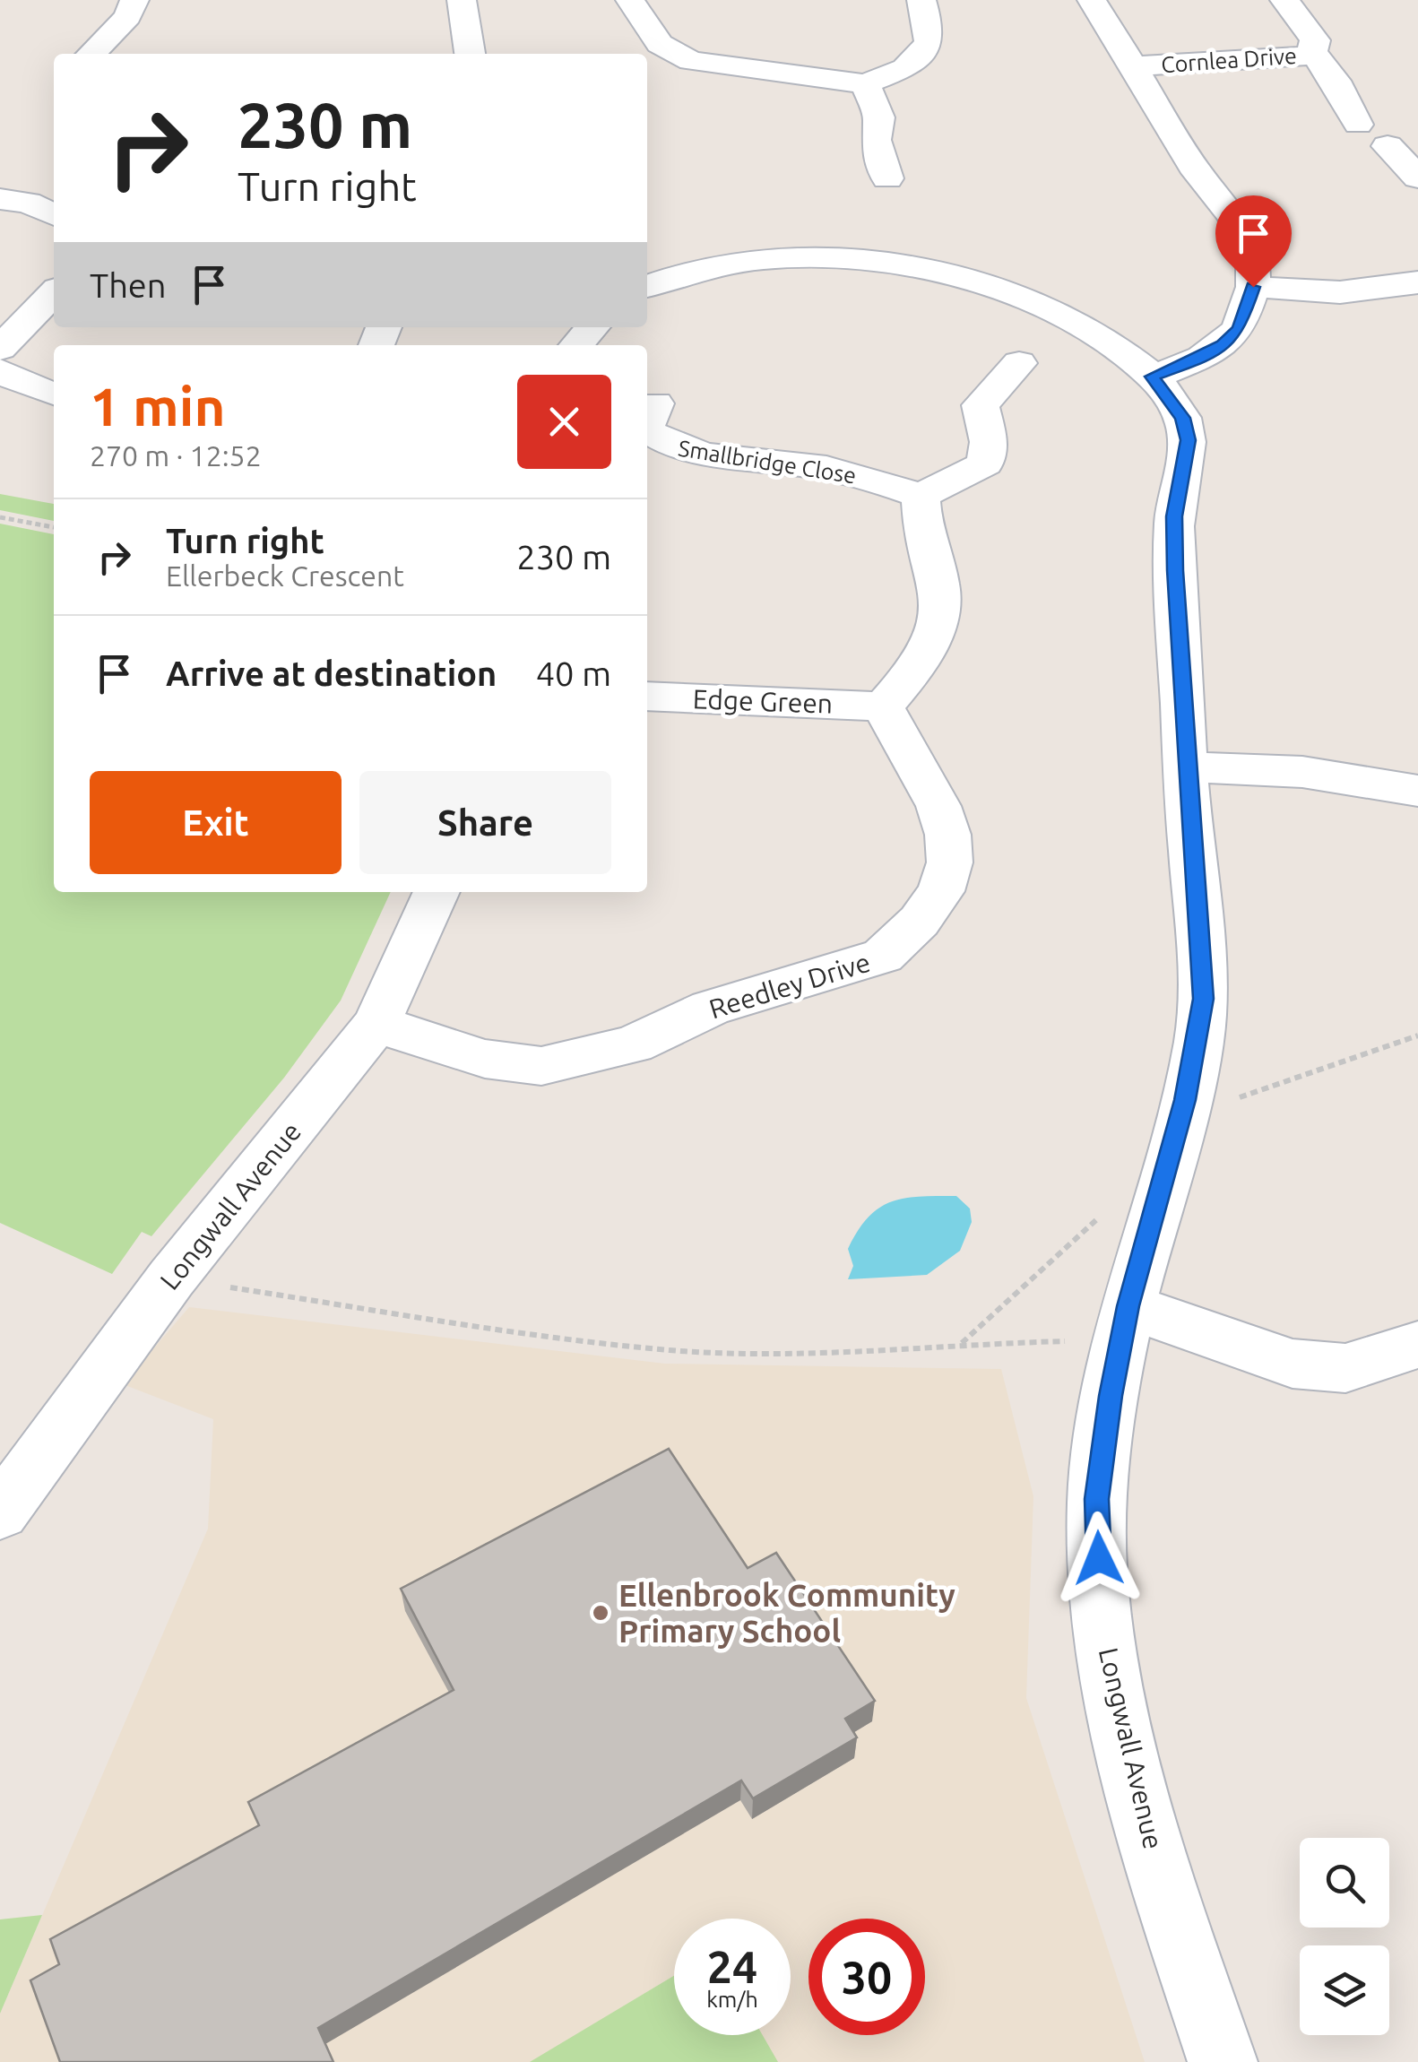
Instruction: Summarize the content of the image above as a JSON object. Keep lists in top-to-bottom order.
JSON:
{
  "streets": {
    "street": [
      "Cornlea Drive",
      "Smallbridge Close",
      "Edge Green",
      "Reedley Drive",
      "Longwall Avenue"
    ]
  },
  "crossings": [
    ["Edge Green", "Reedley Drive"],
    ["Reedley Drive", "Longwall Avenue"]
  ],
  "places": ["Ellenbrook Community Primary School"],
  "page": {
    "turn": ["230 m", "Turn right"],
    "then": "Then",
    "heading": ["1 min", "270 m · 12:52"],
    "list": [
      {
        "name": "Turn right",
        "note": "Ellerbeck Crescent",
        "value": "230 m"
      },
      {
        "name": "Arrive at destination",
        "value": "40 m"
      }
    ],
    "buttons": ["Exit", "Share"],
    "speed": "24 km/h",
    "limit": "30"
  }
}
